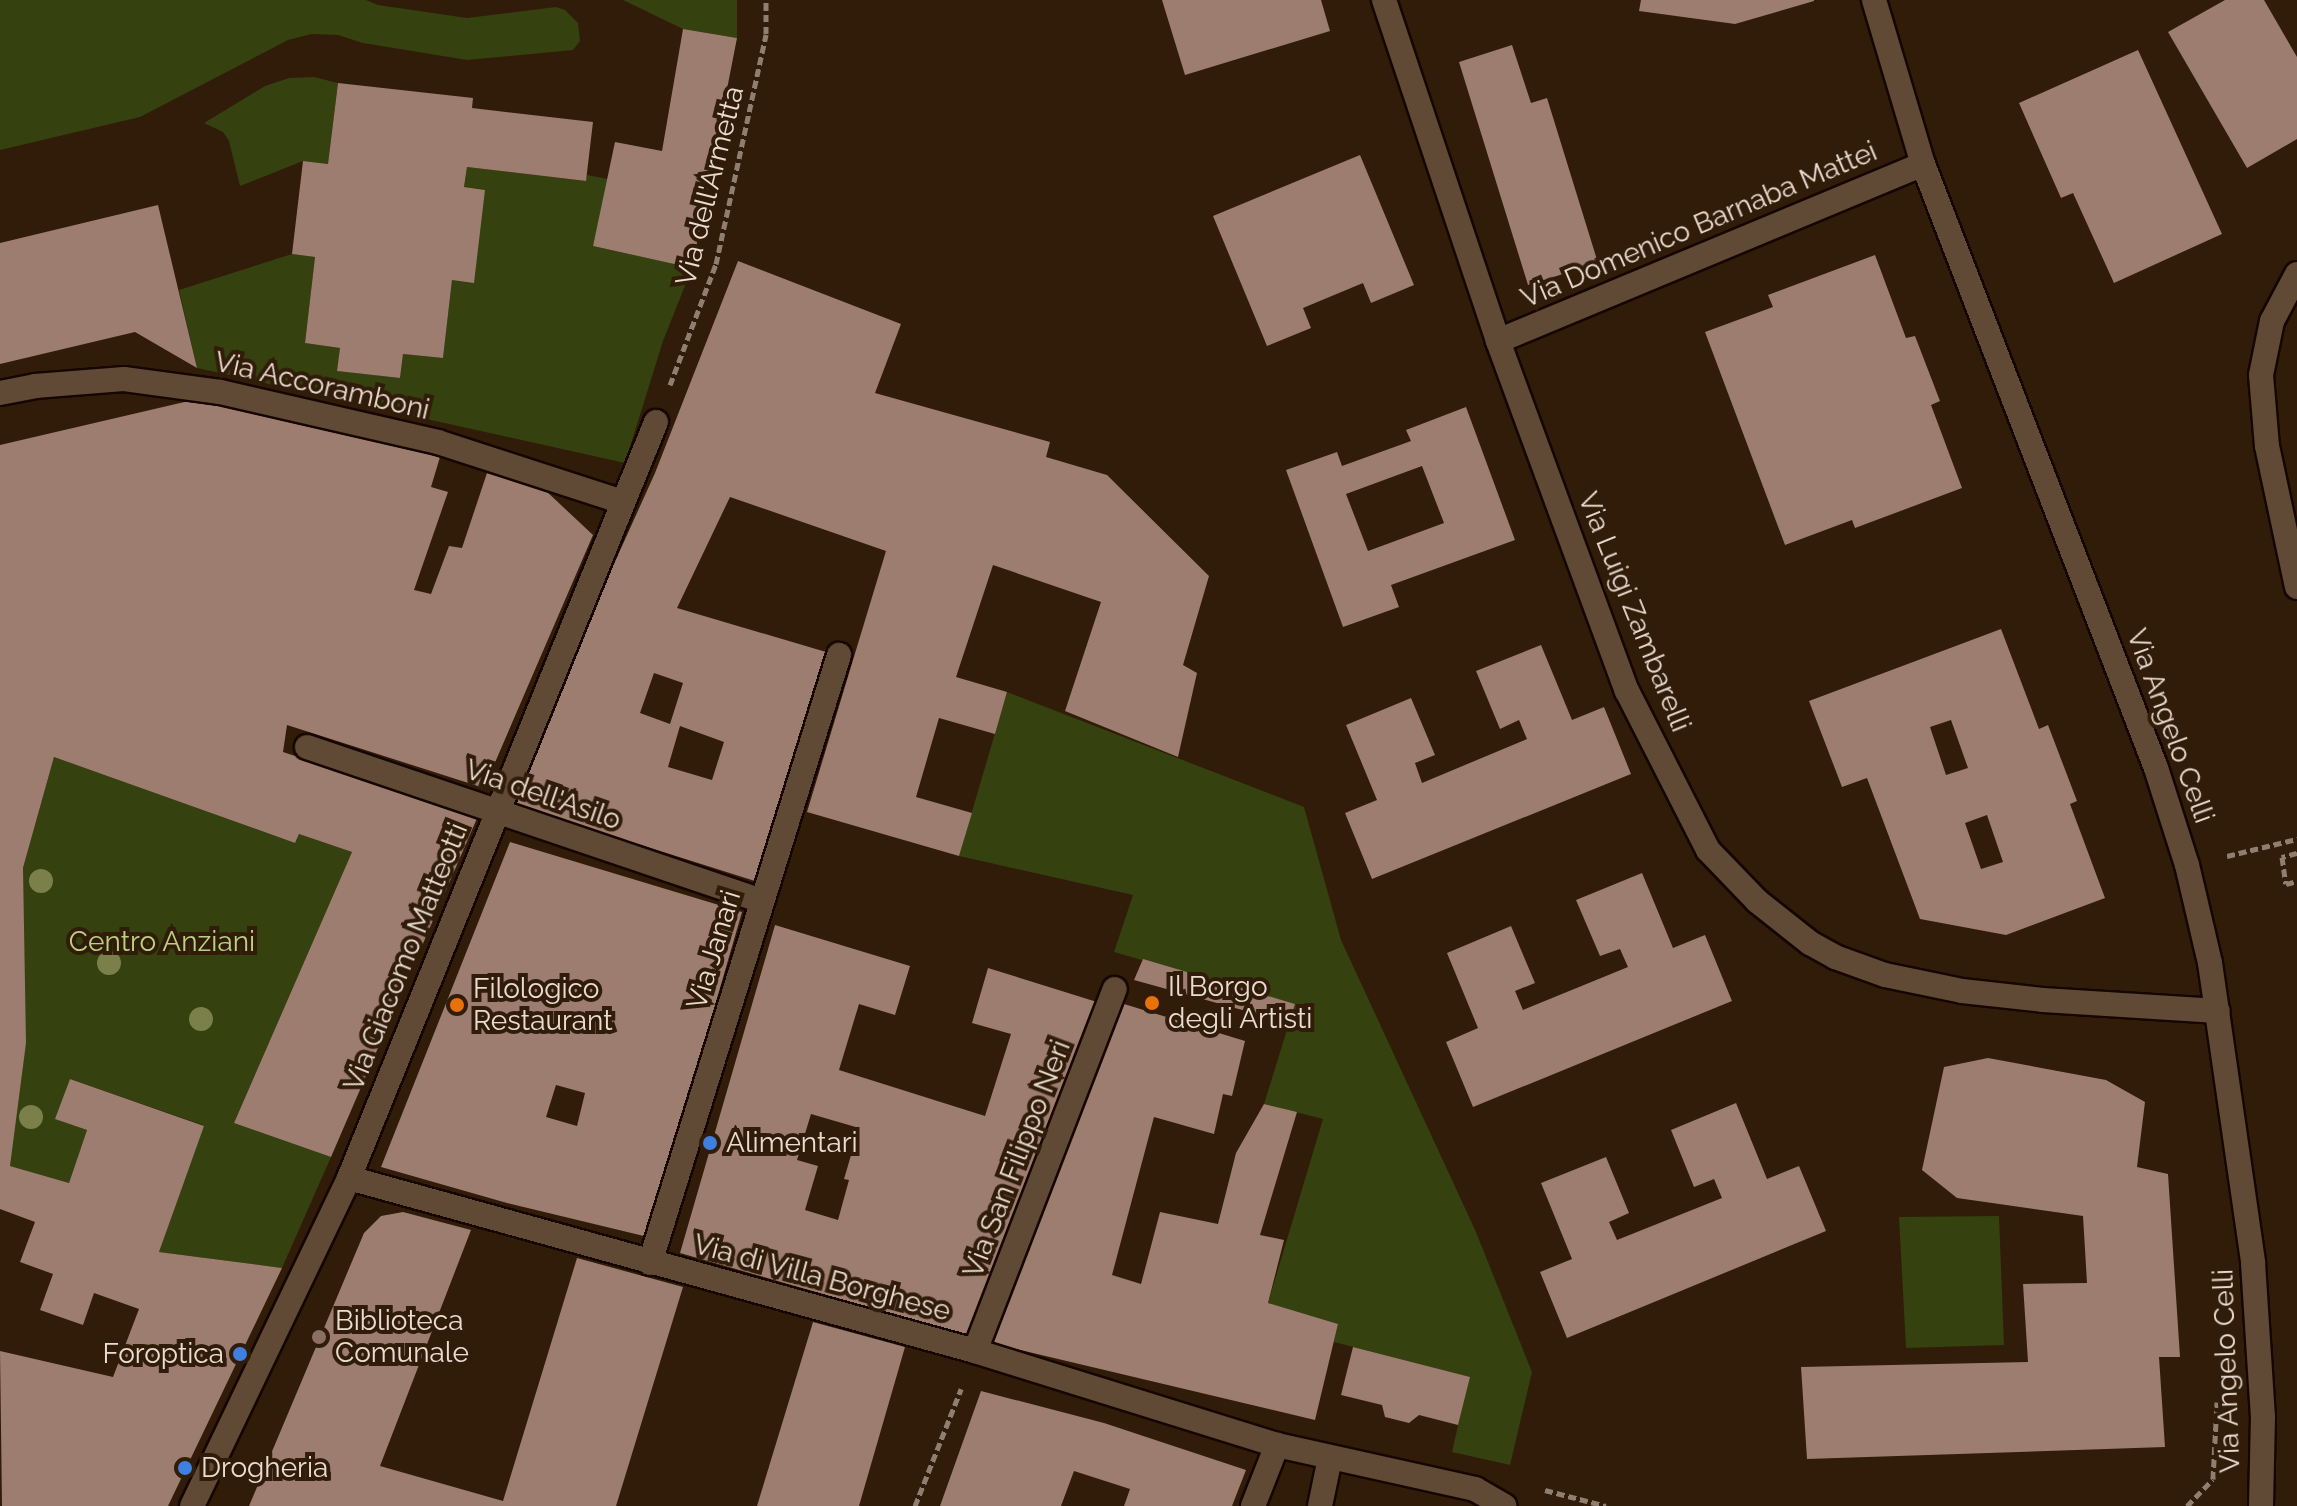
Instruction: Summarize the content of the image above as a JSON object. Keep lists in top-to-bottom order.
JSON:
{
  "streets": {
    "street": [
      "Via Domenico Barnaba Mattei",
      "Via Accoramboni",
      "Via Luigi Zambarelli",
      "Via Angelo Celli",
      "Via dell'Asilo",
      "Via Janari",
      "Via Giacomo Matteotti",
      "Via San Filippo Neri",
      "Via di Villa Borghese"
    ],
    "path": ["Via dell'Armetta"]
  },
  "crossings": [
    ["Via dell'Armetta", "Via Giacomo Matteotti"],
    ["Via Domenico Barnaba Mattei", "Via Luigi Zambarelli"],
    ["Via Domenico Barnaba Mattei", "Via Angelo Celli"],
    ["Via Accoramboni", "Via Giacomo Matteotti"],
    ["Via Luigi Zambarelli", "Via Angelo Celli"],
    ["Via dell'Asilo", "Via Janari"],
    ["Via dell'Asilo", "Via Giacomo Matteotti"],
    ["Via Janari", "Via di Villa Borghese"],
    ["Via Giacomo Matteotti", "Via di Villa Borghese"],
    ["Via San Filippo Neri", "Via di Villa Borghese"]
  ],
  "parks": ["Centro Anziani"],
  "places": [
    "Il Borgo degli Artisti",
    "Filologico Restaurant",
    "Alimentari",
    "Biblioteca Comunale",
    "Foroptica",
    "Drogheria"
  ]
}
